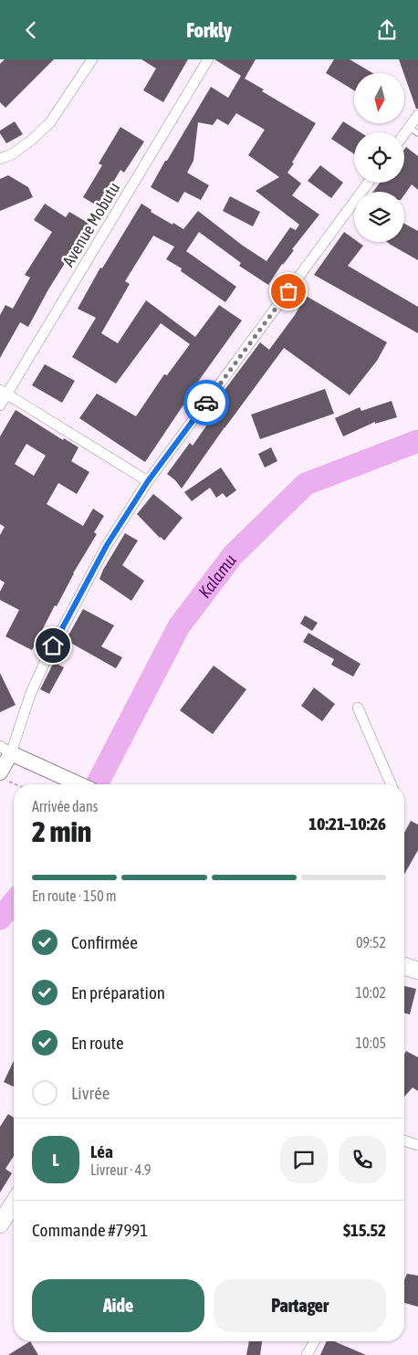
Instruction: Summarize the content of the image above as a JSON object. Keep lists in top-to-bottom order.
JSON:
{
  "streets": {
    "street": ["Avenue Mobutu"]
  },
  "water": ["Kalamu"],
  "north": "bottom",
  "page": {
    "header": "Forkly",
    "heading": ["2 min", "Arrivée dans", "10:21–10:26"],
    "panel": [
      "Léa",
      "Livreur · 4.9",
      "Commande #7991",
      "$15.52"
    ],
    "bar": "En route · 150 m",
    "list": [
      ["Confirmée", "09:52"],
      ["En préparation", "10:02"],
      ["En route", "10:05"],
      "Livrée"
    ],
    "round": "L",
    "buttons": ["Aide", "Partager"]
  }
}
